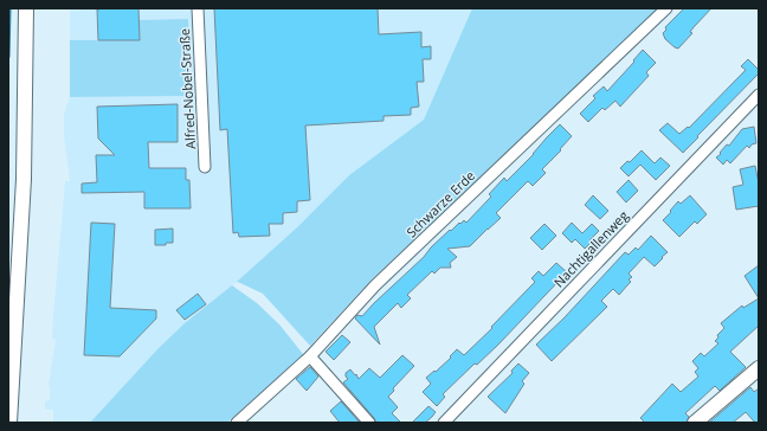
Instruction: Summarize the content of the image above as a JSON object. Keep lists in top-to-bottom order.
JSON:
{
  "streets": {
    "street": ["Alfred-Nobel-Straße", "Schwarze Erde", "Nachtigallenweg"]
  }
}
